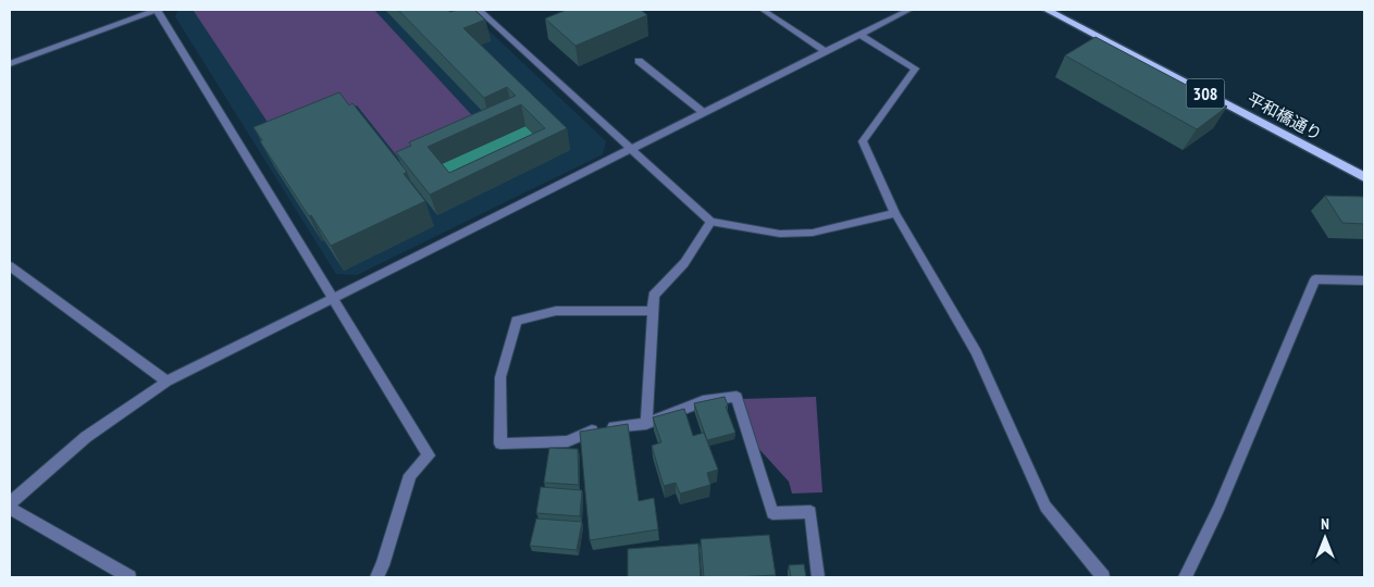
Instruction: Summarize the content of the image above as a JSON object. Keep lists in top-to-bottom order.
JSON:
{
  "streets": {
    "main road": ["308", "平和橋通り"]
  },
  "north": "top"
}
